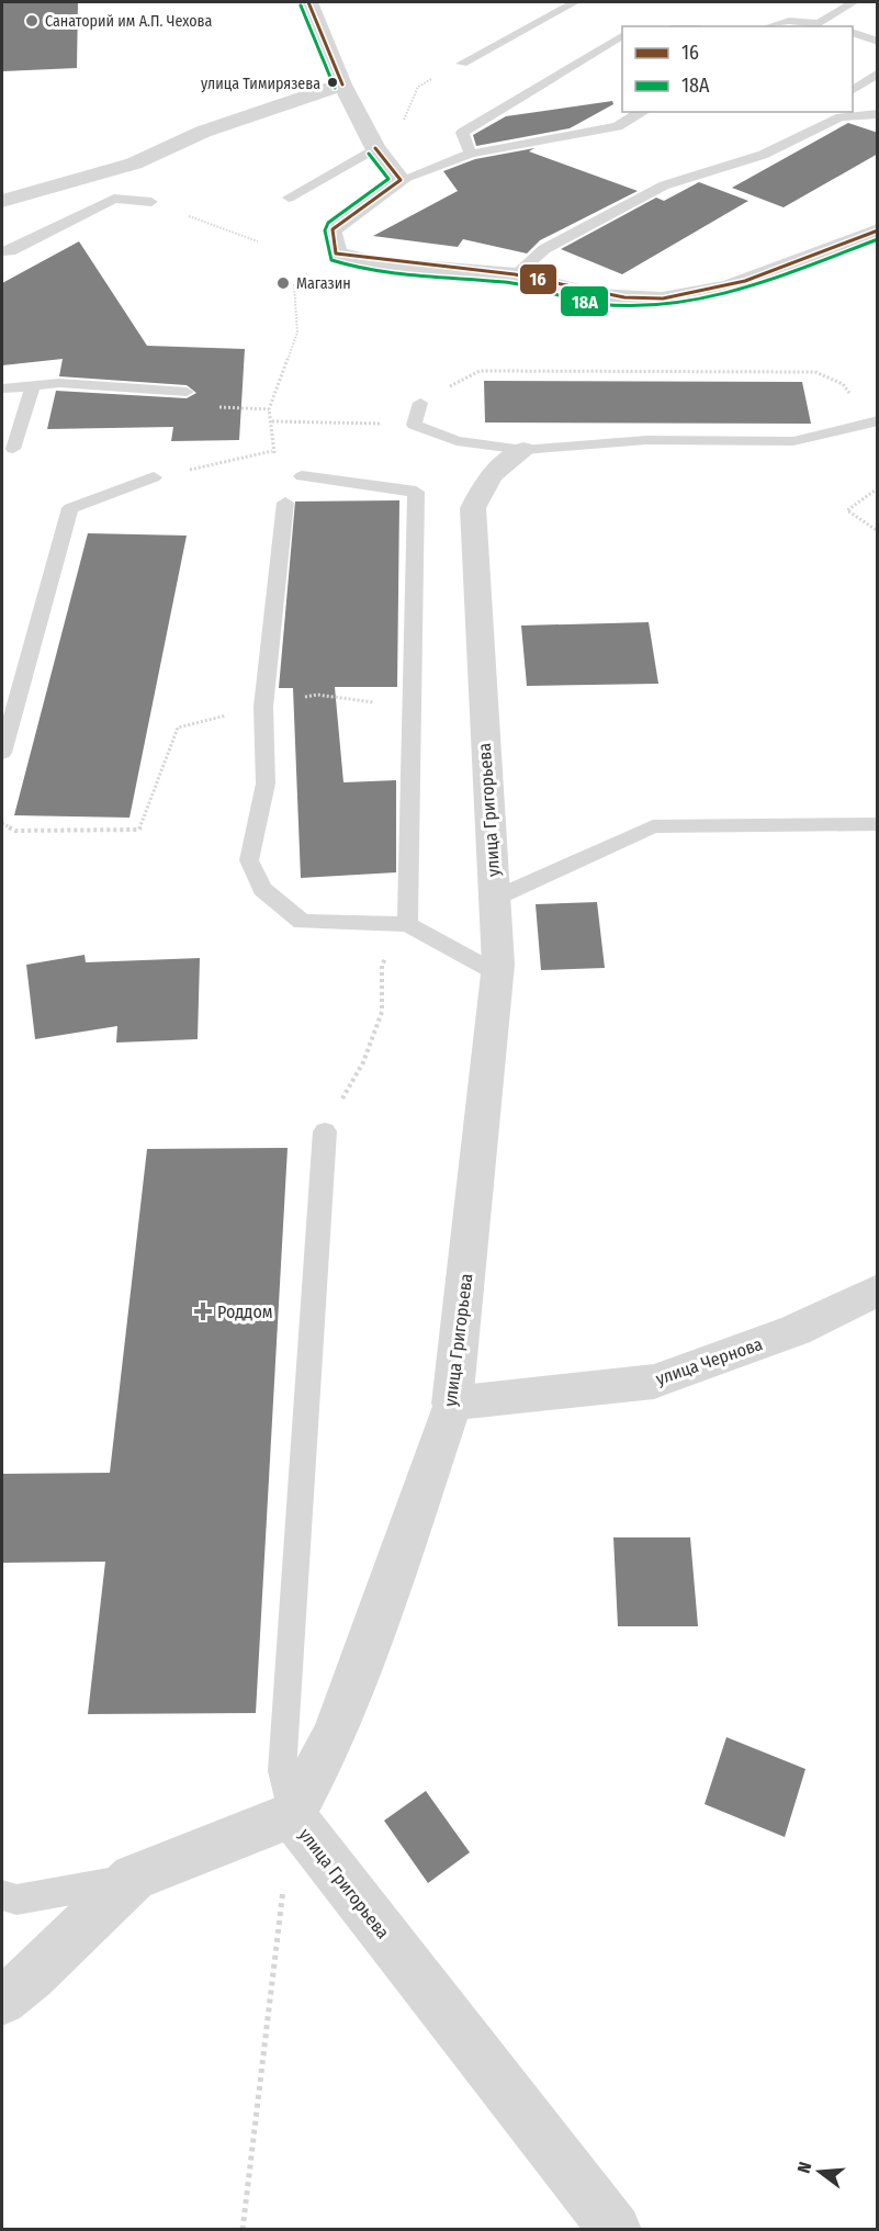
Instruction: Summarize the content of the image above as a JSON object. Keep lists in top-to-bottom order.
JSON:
{
  "streets": {
    "street": ["улица Григорьева", "улица Чернова"]
  },
  "crossings": [
    ["улица Григорьева", "улица Чернова"]
  ],
  "places": {
    "other": ["Санаторий им А.П. Чехова", "улица Тимирязева", "Магазин"],
    "health": ["Роддом"]
  },
  "lines": ["transit line 16", "transit line 18А"],
  "legend": ["16", "18А"],
  "north": "left"
}
